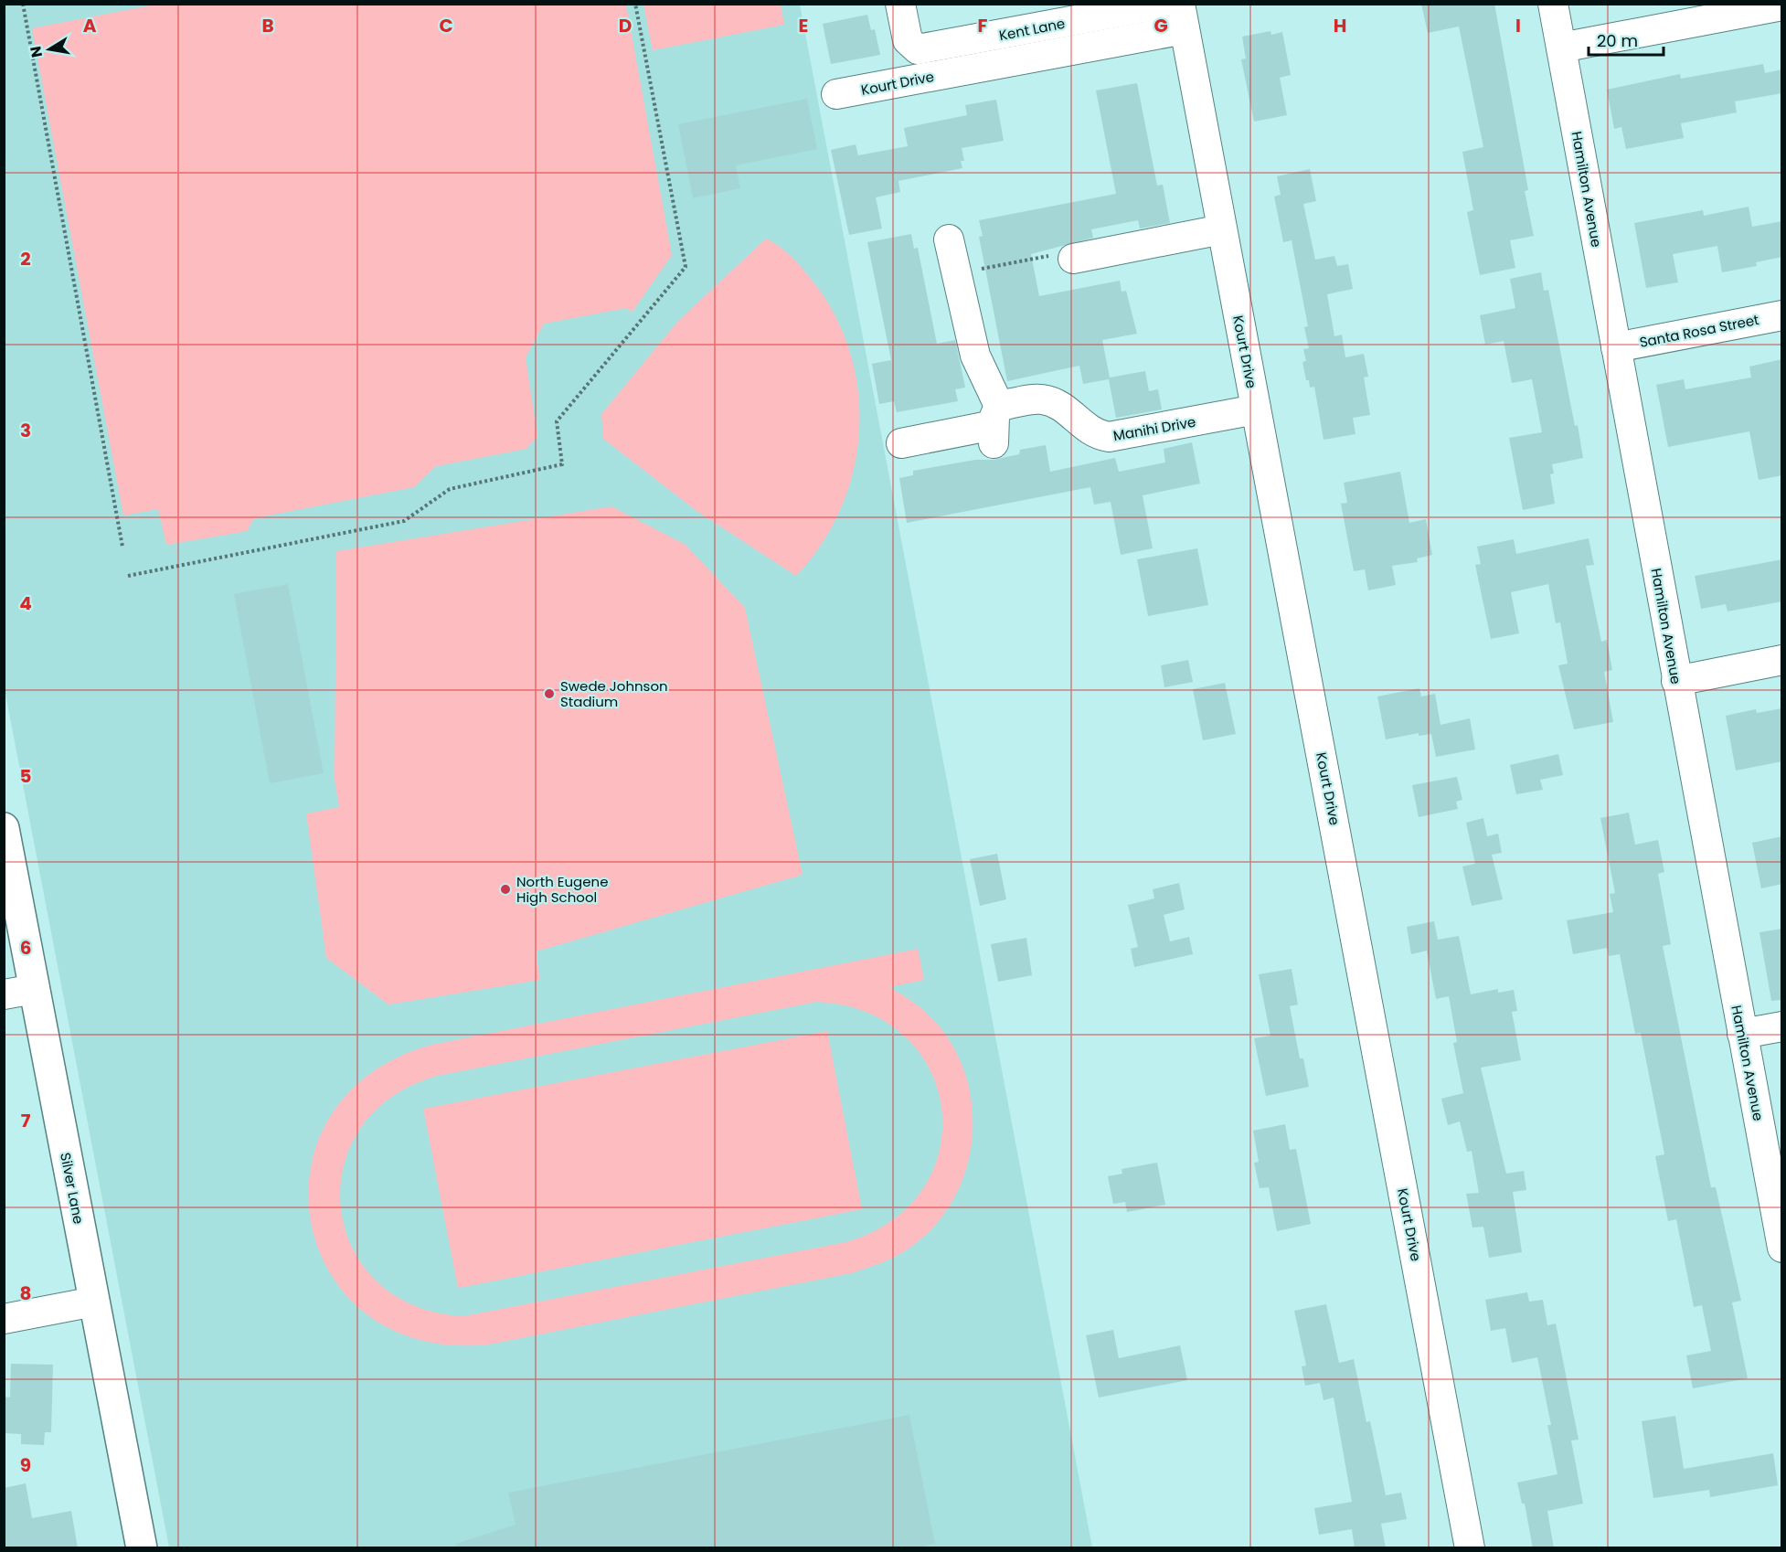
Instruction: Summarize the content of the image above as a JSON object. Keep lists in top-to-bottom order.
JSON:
{
  "streets": {
    "street": [
      "Kent Lane",
      "Kourt Drive",
      "Hamilton Avenue",
      "Santa Rosa Street",
      "Manihi Drive",
      "Silver Lane"
    ]
  },
  "crossings": [
    ["Kourt Drive", "Manihi Drive"],
    ["Hamilton Avenue", "Santa Rosa Street"]
  ],
  "places": ["Swede Johnson Stadium", "North Eugene High School"],
  "scale_bar": "20 m",
  "north": "left",
  "grid": {
    "columns": [
      "A",
      "B",
      "C",
      "D",
      "E",
      "F",
      "G",
      "H",
      "I"
    ],
    "rows": [
      "2",
      "3",
      "4",
      "5",
      "6",
      "7",
      "8",
      "9"
    ]
  }
}
